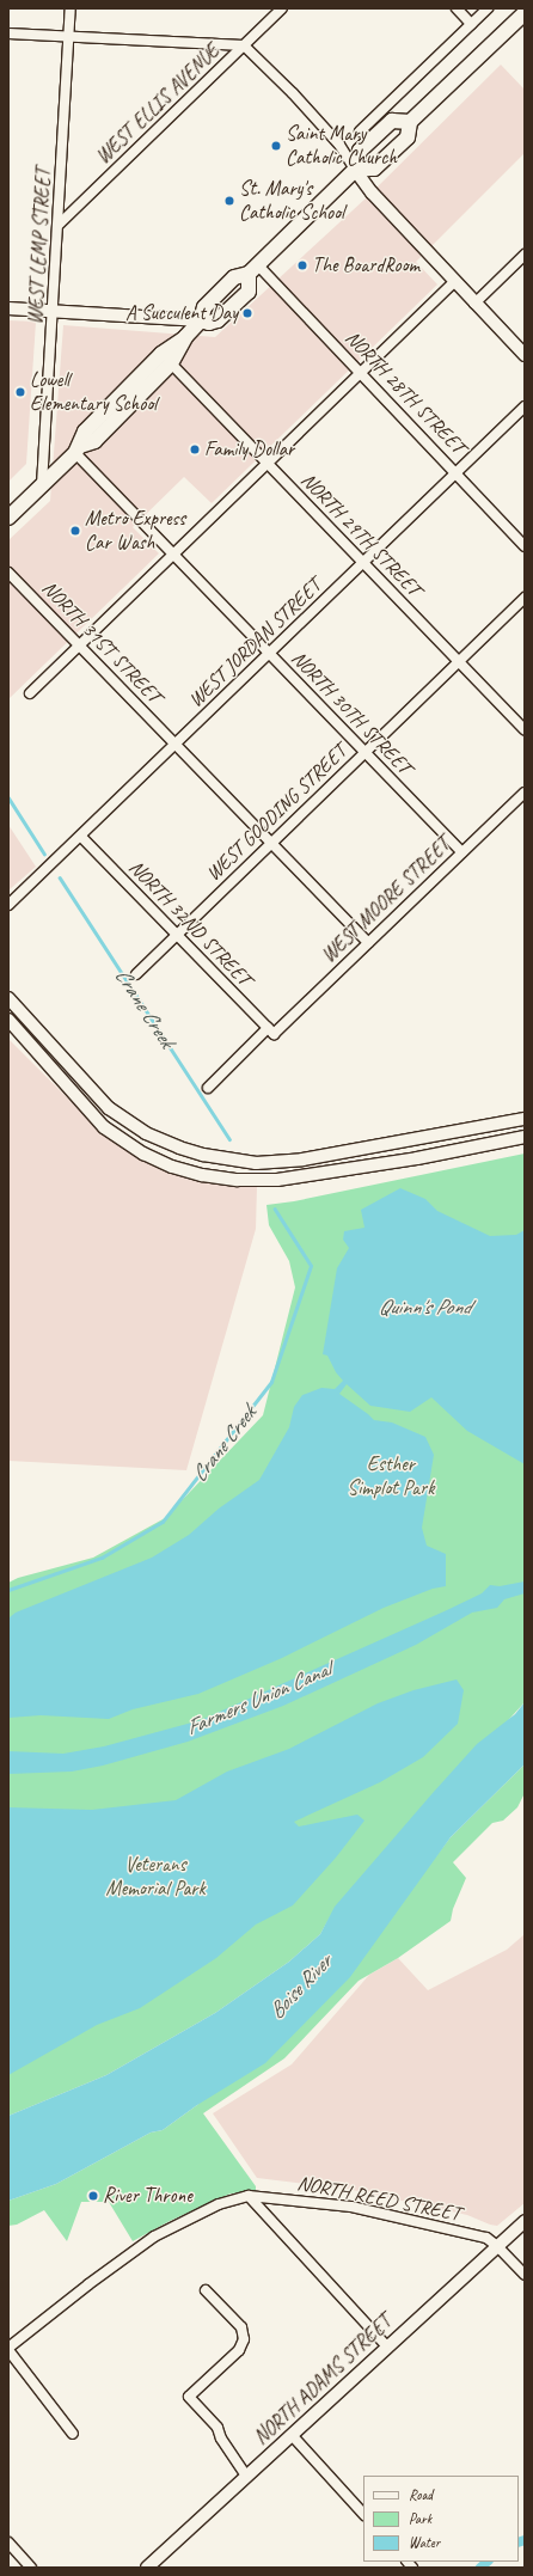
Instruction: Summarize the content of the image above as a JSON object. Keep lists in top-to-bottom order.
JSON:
{
  "streets": {
    "street": [
      "WEST ELLIS AVENUE",
      "WEST LEMP STREET",
      "NORTH 28TH STREET",
      "NORTH 29TH STREET",
      "NORTH 31ST STREET",
      "WEST JORDAN STREET",
      "NORTH 30TH STREET",
      "WEST GOODING STREET",
      "WEST MOORE STREET",
      "NORTH 32ND STREET",
      "NORTH REED STREET",
      "NORTH ADAMS STREET"
    ]
  },
  "crossings": [
    ["WEST ELLIS AVENUE", "WEST LEMP STREET"],
    ["NORTH 28TH STREET", "WEST JORDAN STREET"],
    ["NORTH 29TH STREET", "WEST JORDAN STREET"],
    ["NORTH 29TH STREET", "WEST GOODING STREET"],
    ["NORTH 31ST STREET", "WEST JORDAN STREET"],
    ["NORTH 31ST STREET", "WEST GOODING STREET"],
    ["NORTH 31ST STREET", "WEST MOORE STREET"],
    ["WEST JORDAN STREET", "NORTH 30TH STREET"],
    ["WEST JORDAN STREET", "NORTH 32ND STREET"],
    ["NORTH 30TH STREET", "WEST GOODING STREET"],
    ["NORTH 30TH STREET", "WEST MOORE STREET"],
    ["WEST GOODING STREET", "NORTH 32ND STREET"],
    ["WEST MOORE STREET", "NORTH 32ND STREET"],
    ["NORTH REED STREET", "NORTH ADAMS STREET"]
  ],
  "water": [
    "Crane Creek",
    "Quinn's Pond",
    "Farmers Union Canal",
    "Boise River"
  ],
  "parks": ["Esther Simplot Park", "Veterans Memorial Park"],
  "places": [
    "Saint Mary Catholic Church",
    "St. Mary's Catholic School",
    "The BoardRoom",
    "A Succulent Day",
    "Lowell Elementary School",
    "Family Dollar",
    "Metro Express Car Wash",
    "River Throne"
  ],
  "legend": ["Road", "Park", "Water"]
}
